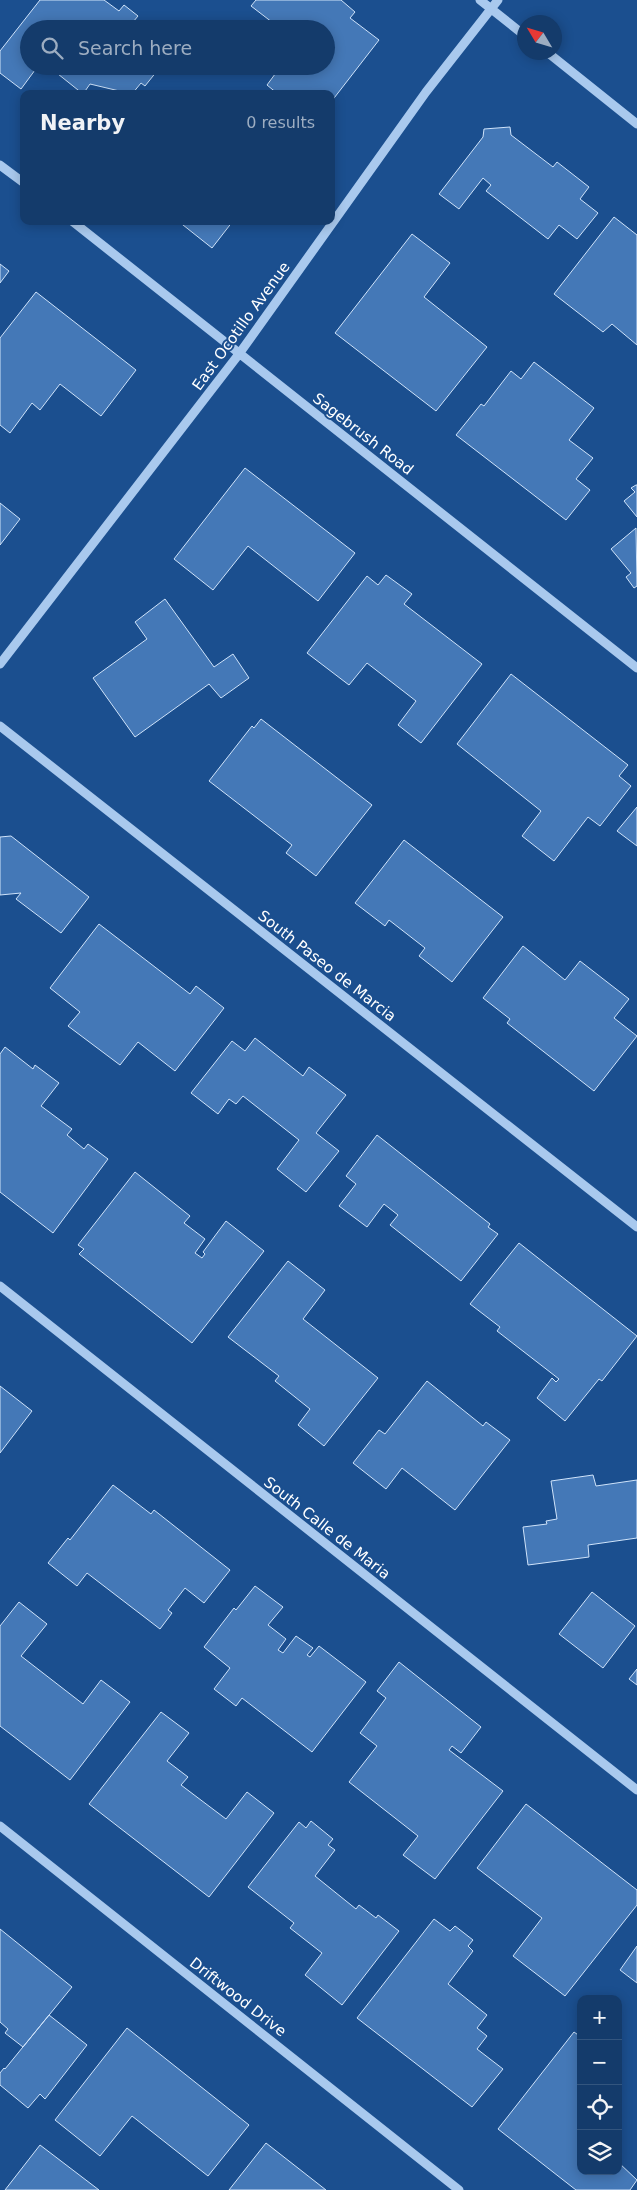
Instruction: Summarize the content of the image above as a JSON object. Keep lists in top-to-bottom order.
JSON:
{
  "streets": {
    "street": [
      "East Ocotillo Avenue",
      "Sagebrush Road",
      "South Paseo de Marcia",
      "South Calle de Maria",
      "Driftwood Drive"
    ]
  },
  "crossings": [
    ["East Ocotillo Avenue", "Sagebrush Road"]
  ],
  "north": "top left",
  "page": {
    "search": "Search here",
    "heading": ["Nearby", "0 results"],
    "map_buttons": ["+", "−"]
  }
}
